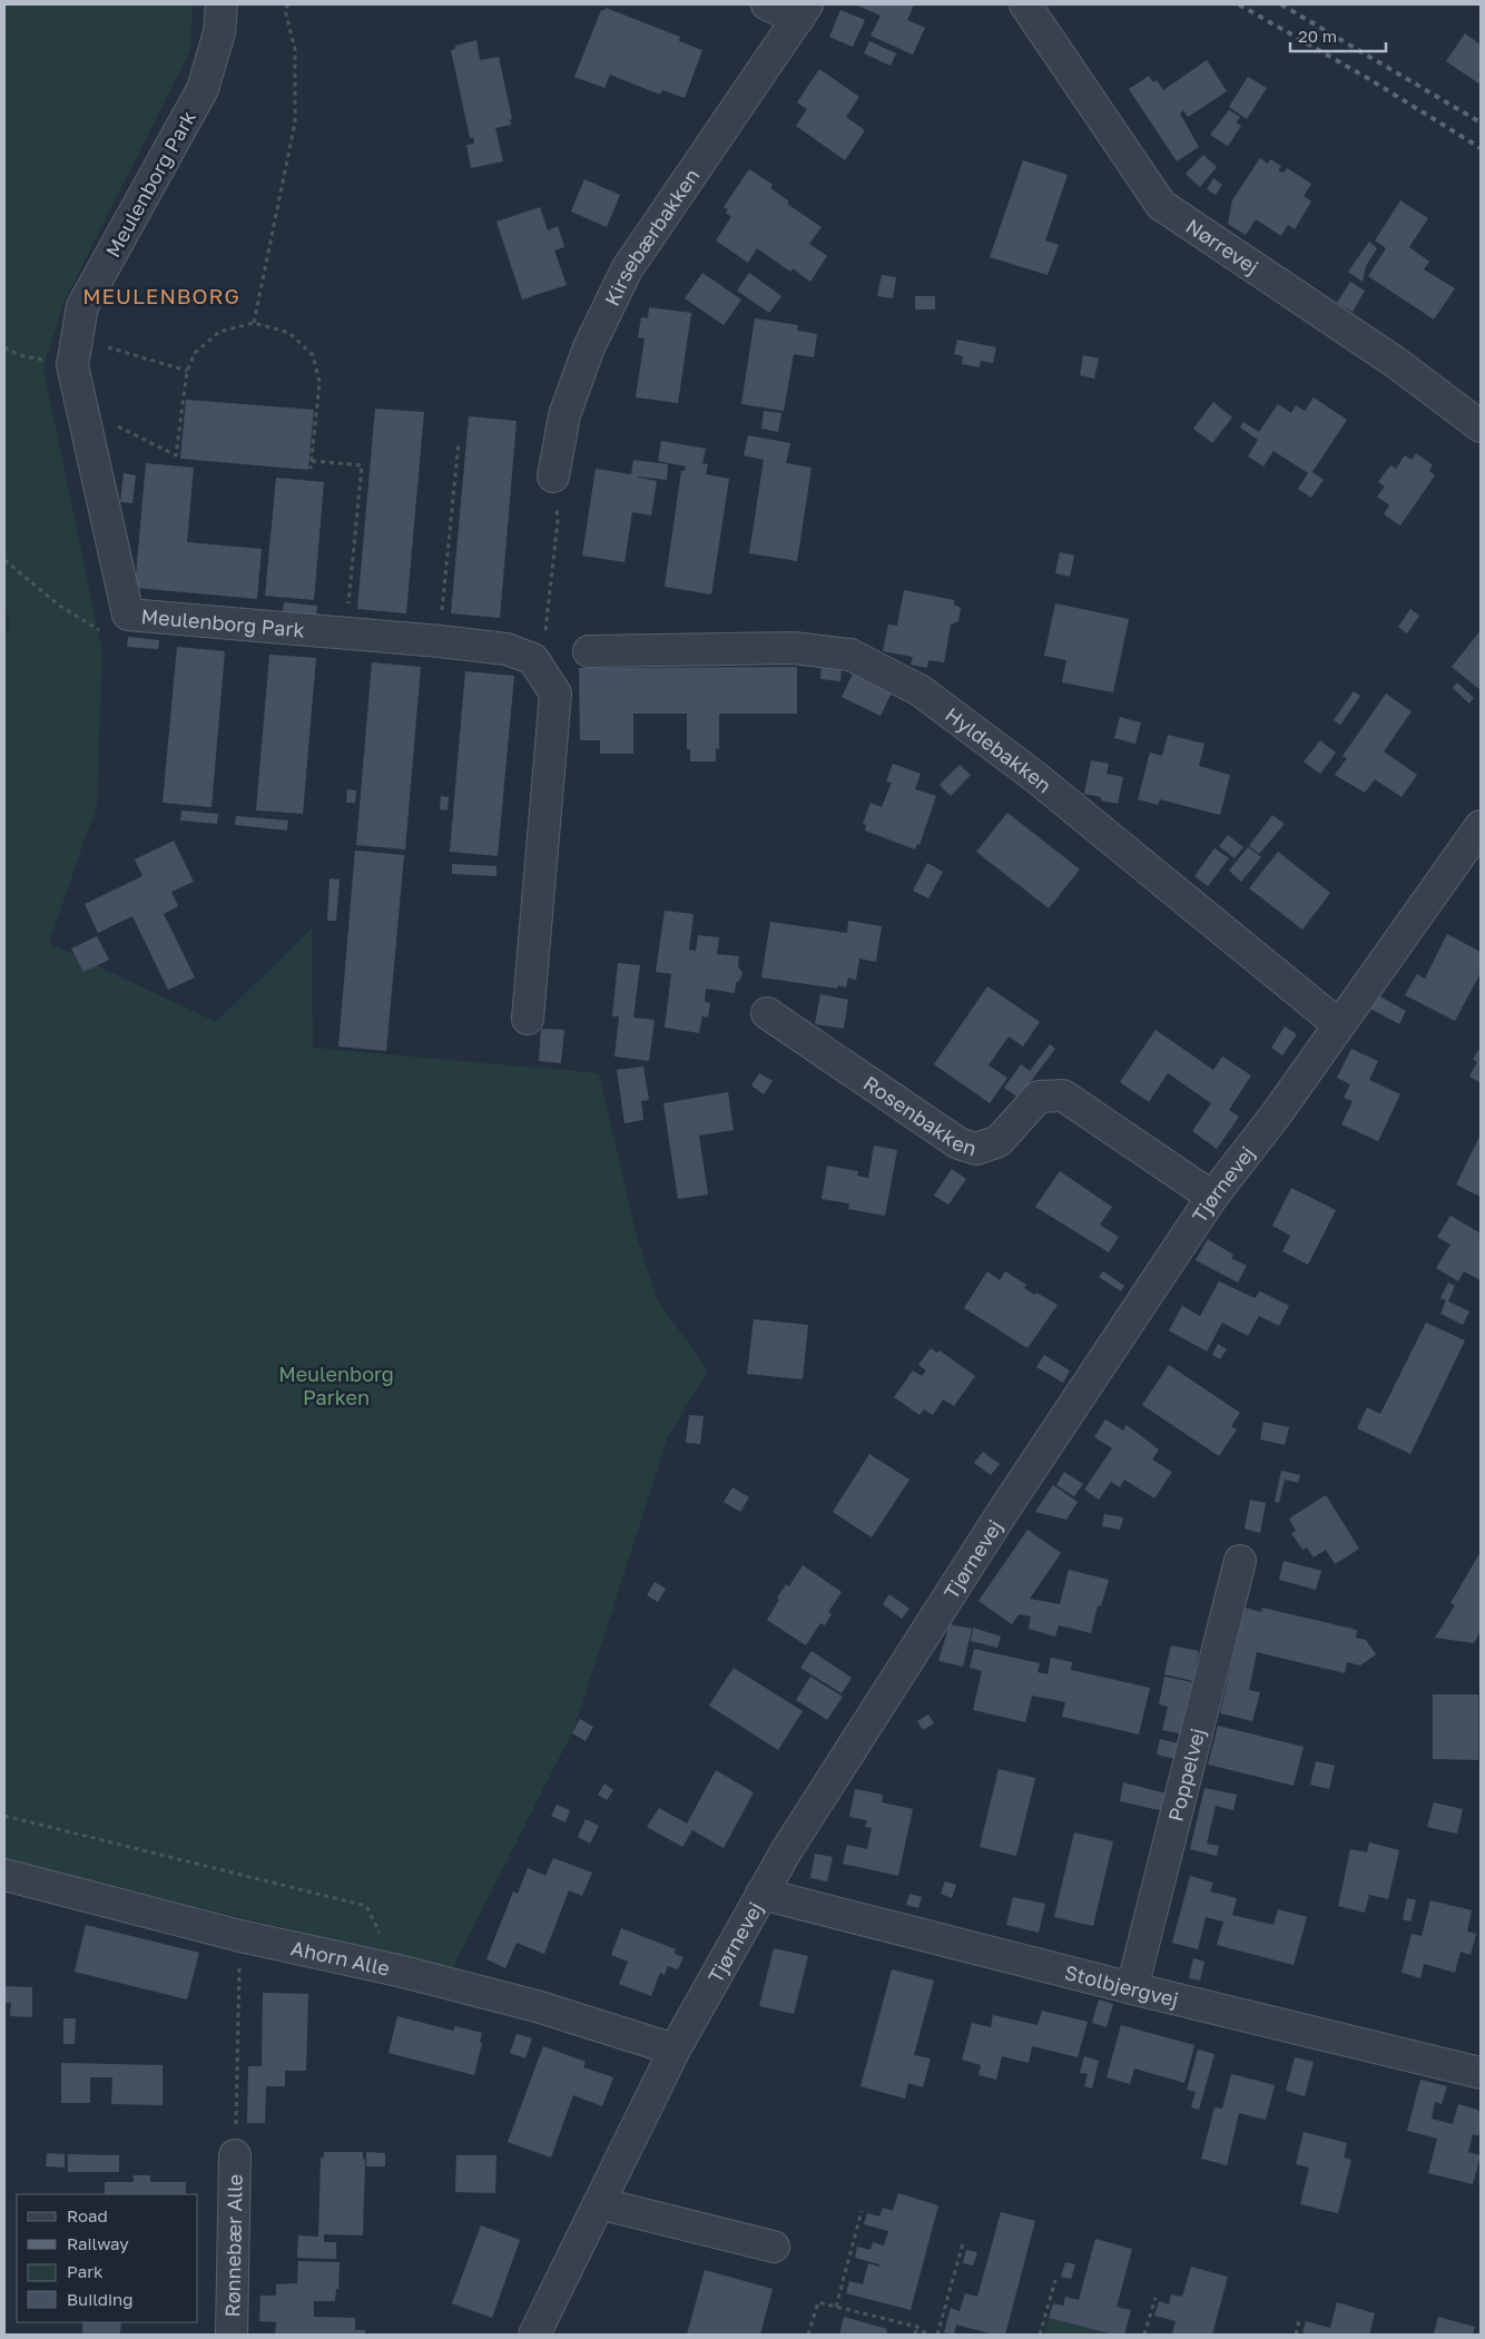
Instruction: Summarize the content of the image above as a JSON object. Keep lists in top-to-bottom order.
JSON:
{
  "streets": {
    "street": [
      "Meulenborg Park",
      "Kirsebærbakken",
      "Nørrevej",
      "Hyldebakken",
      "Rosenbakken",
      "Tjørnevej",
      "Poppelvej",
      "Ahorn Alle",
      "Stolbjergvej",
      "Rønnebær Alle"
    ]
  },
  "crossings": [
    ["Hyldebakken", "Tjørnevej"],
    ["Rosenbakken", "Tjørnevej"],
    ["Tjørnevej", "Ahorn Alle"],
    ["Tjørnevej", "Stolbjergvej"],
    ["Poppelvej", "Stolbjergvej"]
  ],
  "districts": ["MEULENBORG"],
  "parks": ["Meulenborg Parken"],
  "legend": [
    "Road",
    "Railway",
    "Park",
    "Building"
  ],
  "scale_bar": "20 m"
}
